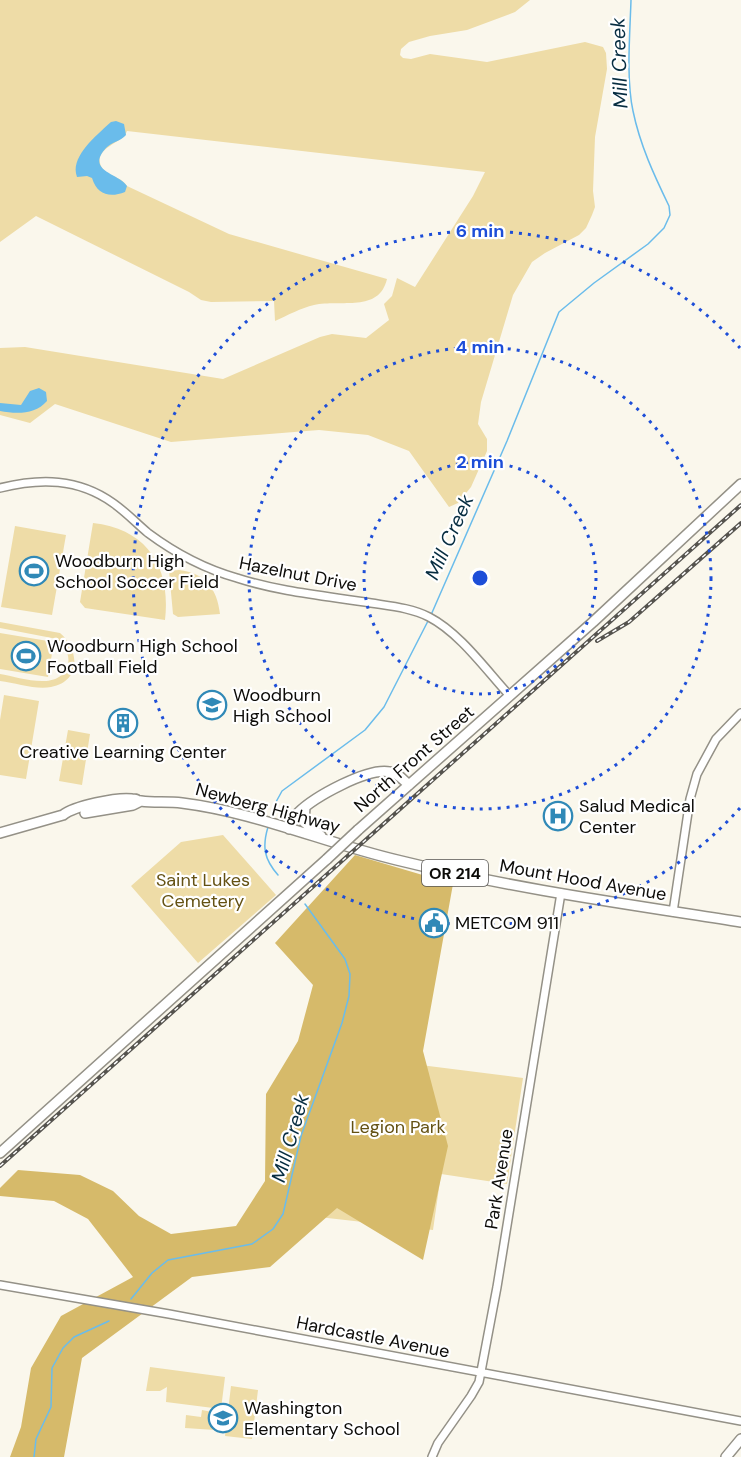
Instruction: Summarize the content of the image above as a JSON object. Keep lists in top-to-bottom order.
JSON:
{
  "streets": {
    "main road": [
      "North Front Street",
      "Newberg Highway",
      "OR 214",
      "Mount Hood Avenue"
    ],
    "street": ["Hazelnut Drive", "Park Avenue", "Hardcastle Avenue"]
  },
  "crossings": [
    ["Hazelnut Drive", "North Front Street"],
    ["Newberg Highway", "Mount Hood Avenue"],
    ["Mount Hood Avenue", "Park Avenue"],
    ["Park Avenue", "Hardcastle Avenue"]
  ],
  "water": ["Mill Creek"],
  "parks": ["Saint Lukes Cemetery", "Legion Park"],
  "places": {
    "sports": ["Woodburn High School Soccer Field", "Woodburn High School Football Field"],
    "school or university": ["Woodburn High School", "Washington Elementary School"],
    "building": ["Creative Learning Center"],
    "hospital": ["Salud Medical Center"],
    "public building": ["METCOM 911"]
  },
  "rings": ["6 min", "4 min", "2 min"]
}
